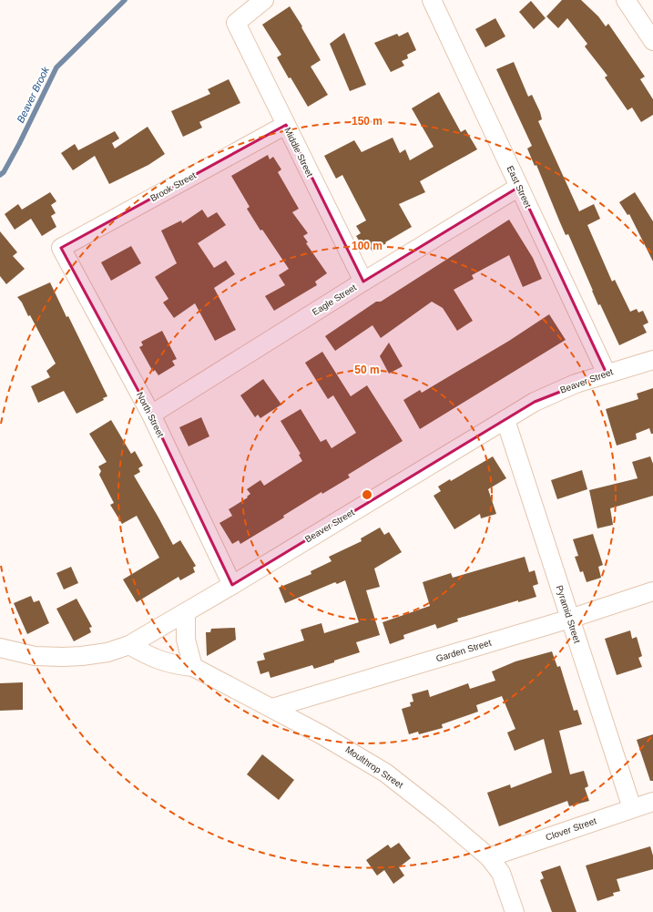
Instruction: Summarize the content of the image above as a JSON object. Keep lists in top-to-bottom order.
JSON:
{
  "streets": {
    "street": [
      "Middle Street",
      "Brook Street",
      "East Street",
      "Eagle Street",
      "Beaver Street",
      "North Street",
      "Pyramid Street",
      "Garden Street",
      "Moulthrop Street",
      "Clover Street"
    ]
  },
  "crossings": [
    ["Middle Street", "Brook Street"],
    ["Middle Street", "Eagle Street"],
    ["Brook Street", "North Street"],
    ["East Street", "Eagle Street"],
    ["East Street", "Beaver Street"],
    ["Eagle Street", "North Street"],
    ["Beaver Street", "North Street"],
    ["Beaver Street", "Pyramid Street"],
    ["Beaver Street", "Moulthrop Street"],
    ["Pyramid Street", "Garden Street"],
    ["Pyramid Street", "Clover Street"],
    ["Garden Street", "Moulthrop Street"],
    ["Moulthrop Street", "Clover Street"]
  ],
  "water": ["Beaver Brook"],
  "rings": ["150 m", "100 m", "50 m"]
}
